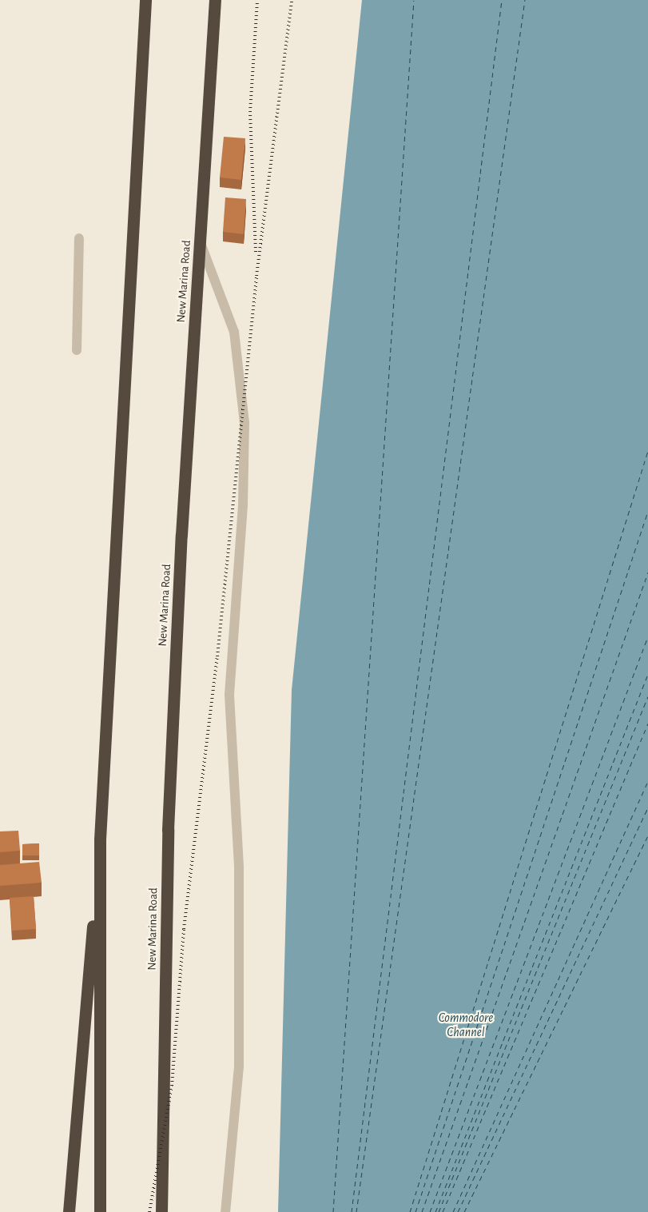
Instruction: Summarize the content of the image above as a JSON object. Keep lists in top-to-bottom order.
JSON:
{
  "streets": {
    "highway": ["New Marina Road"]
  },
  "water": ["Commodore Channel"]
}
